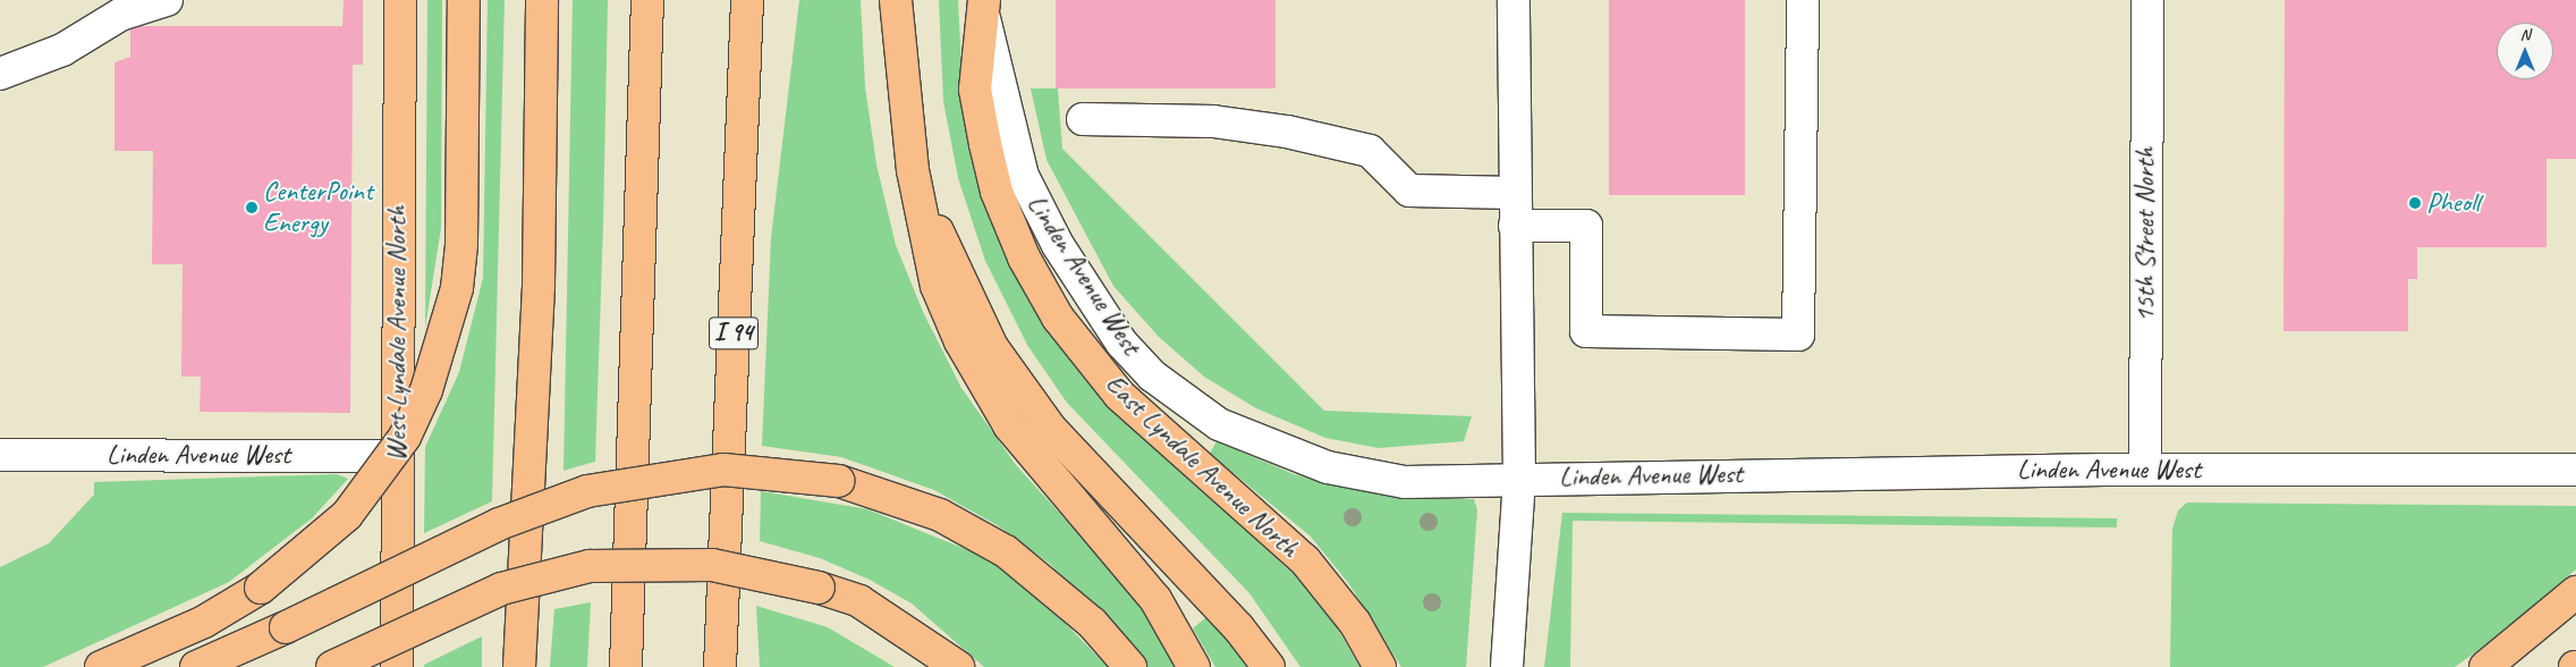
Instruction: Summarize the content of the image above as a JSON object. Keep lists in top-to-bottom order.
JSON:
{
  "streets": {
    "main road": ["West Lyndale Avenue North", "I 94", "East Lyndale Avenue North"],
    "street": ["15th Street North", "Linden Avenue West"]
  },
  "crossings": [
    ["15th Street North", "Linden Avenue West"],
    ["Linden Avenue West", "West Lyndale Avenue North"],
    ["Linden Avenue West", "East Lyndale Avenue North"]
  ],
  "places": ["Pheoll", "CenterPoint Energy"],
  "north": "top"
}
